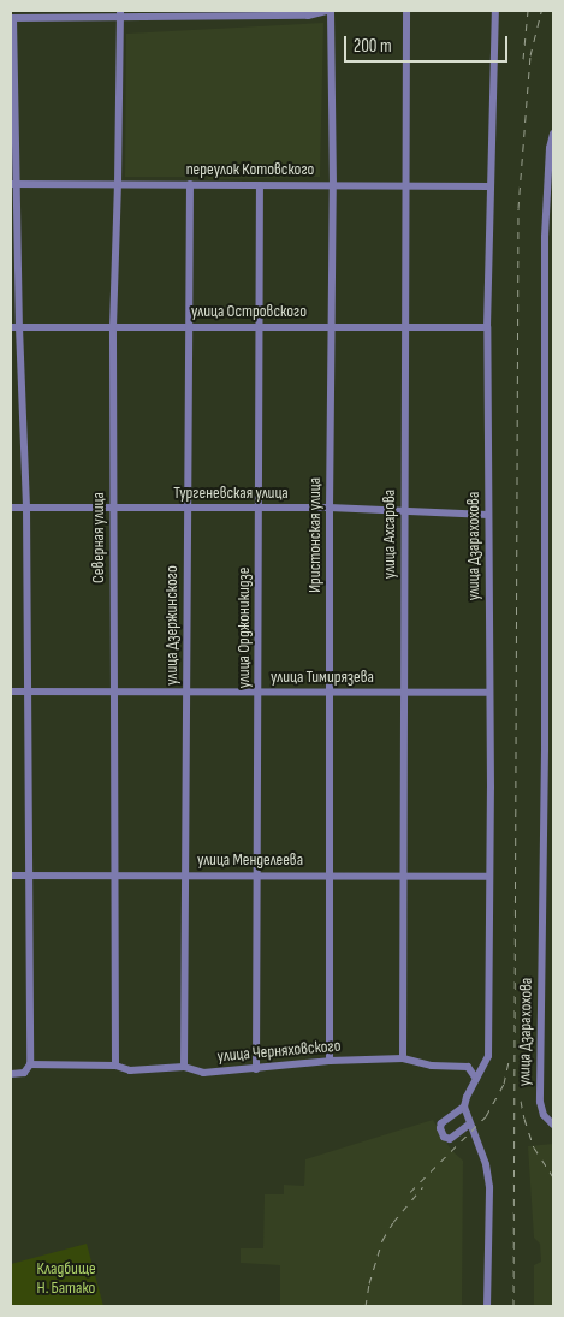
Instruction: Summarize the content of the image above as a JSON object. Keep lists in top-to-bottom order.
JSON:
{
  "streets": {
    "street": [
      "переулок Котовского",
      "улица Островского",
      "Тургеневская улица",
      "улица Ахсарова",
      "Иристонская улица",
      "Северная улица",
      "улица Дзарахохова",
      "улица Дзержинского",
      "улица Орджоникидзе",
      "улица Тимирязева",
      "улица Менделеева",
      "улица Черняховского"
    ]
  },
  "crossings": [
    ["переулок Котовского", "улица Ахсарова"],
    ["переулок Котовского", "Иристонская улица"],
    ["переулок Котовского", "Северная улица"],
    ["переулок Котовского", "улица Дзарахохова"],
    ["переулок Котовского", "улица Дзержинского"],
    ["переулок Котовского", "улица Орджоникидзе"],
    ["улица Островского", "улица Ахсарова"],
    ["улица Островского", "Иристонская улица"],
    ["улица Островского", "Северная улица"],
    ["улица Островского", "улица Дзарахохова"],
    ["улица Островского", "улица Дзержинского"],
    ["улица Островского", "улица Орджоникидзе"],
    ["Тургеневская улица", "улица Ахсарова"],
    ["Тургеневская улица", "Иристонская улица"],
    ["Тургеневская улица", "Северная улица"],
    ["Тургеневская улица", "улица Дзарахохова"],
    ["Тургеневская улица", "улица Дзержинского"],
    ["Тургеневская улица", "улица Орджоникидзе"],
    ["улица Ахсарова", "улица Тимирязева"],
    ["улица Ахсарова", "улица Менделеева"],
    ["улица Ахсарова", "улица Черняховского"],
    ["Иристонская улица", "улица Тимирязева"],
    ["Иристонская улица", "улица Менделеева"],
    ["Иристонская улица", "улица Черняховского"],
    ["Северная улица", "улица Тимирязева"],
    ["Северная улица", "улица Менделеева"],
    ["Северная улица", "улица Черняховского"],
    ["улица Дзарахохова", "улица Тимирязева"],
    ["улица Дзарахохова", "улица Менделеева"],
    ["улица Дзарахохова", "улица Черняховского"],
    ["улица Дзержинского", "улица Тимирязева"],
    ["улица Дзержинского", "улица Менделеева"],
    ["улица Дзержинского", "улица Черняховского"],
    ["улица Орджоникидзе", "улица Тимирязева"],
    ["улица Орджоникидзе", "улица Менделеева"],
    ["улица Орджоникидзе", "улица Черняховского"]
  ],
  "parks": ["Кладбище Н. Батако"],
  "scale_bar": "200 m"
}
